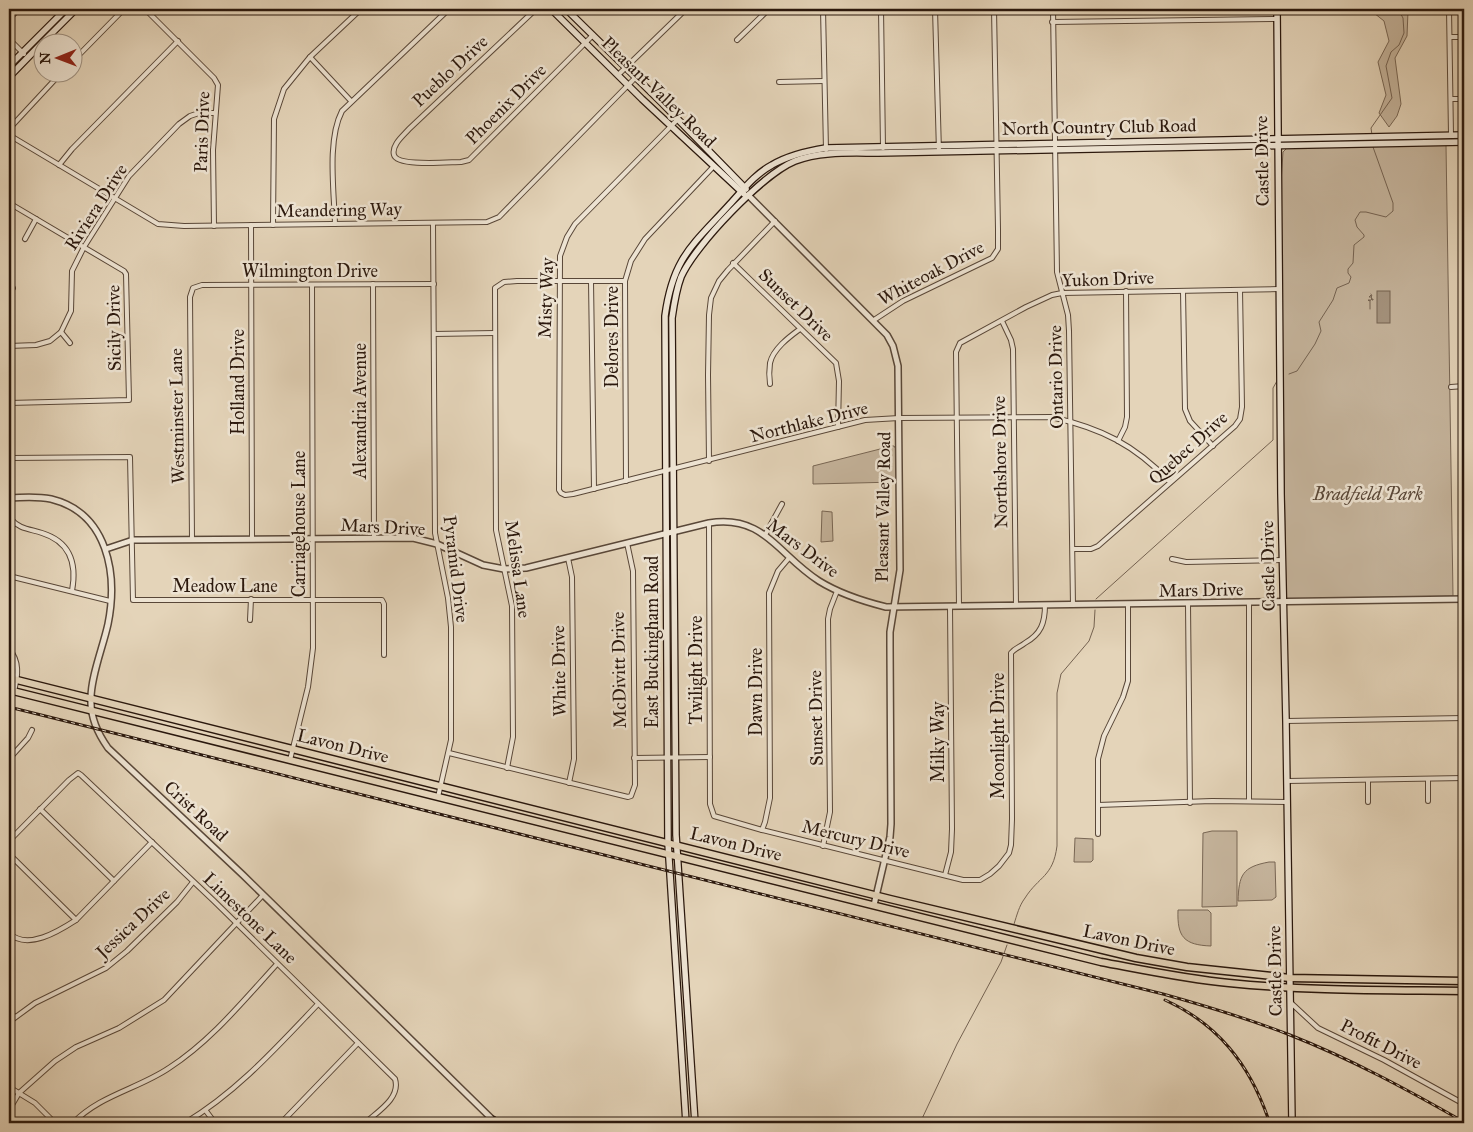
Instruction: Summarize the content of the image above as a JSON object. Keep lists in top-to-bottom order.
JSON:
{
  "streets": {
    "main road": [
      "Pleasant Valley Road",
      "North Country Club Road",
      "Castle Drive",
      "East Buckingham Road",
      "Lavon Drive"
    ],
    "street": [
      "Pueblo Drive",
      "Phoenix Drive",
      "Paris Drive",
      "Riviera Drive",
      "Meandering Way",
      "Wilmington Drive",
      "Whiteoak Drive",
      "Yukon Drive",
      "Misty Way",
      "Sunset Drive",
      "Sicily Drive",
      "Delores Drive",
      "Ontario Drive",
      "Holland Drive",
      "Alexandria Avenue",
      "Westminster Lane",
      "Northlake Drive",
      "Quebec Drive",
      "Northshore Drive",
      "Carriagehouse Lane",
      "Mars Drive",
      "Pyramid Drive",
      "Melissa Lane",
      "Meadow Lane",
      "McDivitt Drive",
      "Twilight Drive",
      "White Drive",
      "Dawn Drive",
      "Moonlight Drive",
      "Milky Way",
      "Crist Road",
      "Mercury Drive",
      "Limestone Lane",
      "Jessica Drive",
      "Profit Drive"
    ]
  },
  "crossings": [
    ["Pueblo Drive", "Phoenix Drive"],
    ["Pleasant Valley Road", "Phoenix Drive"],
    ["Pleasant Valley Road", "North Country Club Road"],
    ["Pleasant Valley Road", "Meandering Way"],
    ["Pleasant Valley Road", "Whiteoak Drive"],
    ["Pleasant Valley Road", "Misty Way"],
    ["Pleasant Valley Road", "Delores Drive"],
    ["Pleasant Valley Road", "Northlake Drive"],
    ["Pleasant Valley Road", "Mars Drive"],
    ["Pleasant Valley Road", "East Buckingham Road"],
    ["Pleasant Valley Road", "Lavon Drive"],
    ["Pleasant Valley Road", "Mercury Drive"],
    ["North Country Club Road", "Castle Drive"],
    ["North Country Club Road", "Whiteoak Drive"],
    ["North Country Club Road", "Ontario Drive"],
    ["North Country Club Road", "East Buckingham Road"],
    ["Paris Drive", "Riviera Drive"],
    ["Paris Drive", "Meandering Way"],
    ["Castle Drive", "Yukon Drive"],
    ["Castle Drive", "Mars Drive"],
    ["Castle Drive", "Lavon Drive"],
    ["Castle Drive", "Profit Drive"],
    ["Riviera Drive", "Meandering Way"],
    ["Riviera Drive", "Sicily Drive"],
    ["Meandering Way", "Holland Drive"],
    ["Meandering Way", "Pyramid Drive"],
    ["Wilmington Drive", "Holland Drive"],
    ["Wilmington Drive", "Alexandria Avenue"],
    ["Wilmington Drive", "Westminster Lane"],
    ["Wilmington Drive", "Carriagehouse Lane"],
    ["Wilmington Drive", "Pyramid Drive"],
    ["Yukon Drive", "Ontario Drive"],
    ["Yukon Drive", "Northlake Drive"],
    ["Yukon Drive", "Quebec Drive"],
    ["Yukon Drive", "Northshore Drive"],
    ["Misty Way", "Northlake Drive"],
    ["Misty Way", "Melissa Lane"],
    ["Sunset Drive", "Northlake Drive"],
    ["Sunset Drive", "Mars Drive"],
    ["Sunset Drive", "Mercury Drive"],
    ["Delores Drive", "Northlake Drive"],
    ["Ontario Drive", "Northlake Drive"],
    ["Ontario Drive", "Quebec Drive"],
    ["Ontario Drive", "Mars Drive"],
    ["Holland Drive", "Mars Drive"],
    ["Alexandria Avenue", "Mars Drive"],
    ["Westminster Lane", "Mars Drive"],
    ["Northlake Drive", "Quebec Drive"],
    ["Northlake Drive", "Northshore Drive"],
    ["Northlake Drive", "East Buckingham Road"],
    ["Northshore Drive", "Mars Drive"],
    ["Carriagehouse Lane", "Mars Drive"],
    ["Carriagehouse Lane", "Meadow Lane"],
    ["Carriagehouse Lane", "Lavon Drive"],
    ["Mars Drive", "Pyramid Drive"],
    ["Mars Drive", "Melissa Lane"],
    ["Mars Drive", "Meadow Lane"],
    ["Mars Drive", "East Buckingham Road"],
    ["Mars Drive", "McDivitt Drive"],
    ["Mars Drive", "Twilight Drive"],
    ["Mars Drive", "White Drive"],
    ["Mars Drive", "Dawn Drive"],
    ["Mars Drive", "Moonlight Drive"],
    ["Mars Drive", "Milky Way"],
    ["Mars Drive", "Crist Road"],
    ["Pyramid Drive", "Lavon Drive"],
    ["East Buckingham Road", "Lavon Drive"],
    ["McDivitt Drive", "White Drive"],
    ["Twilight Drive", "Mercury Drive"],
    ["Dawn Drive", "Mercury Drive"],
    ["Moonlight Drive", "Mercury Drive"],
    ["Milky Way", "Mercury Drive"],
    ["Lavon Drive", "Crist Road"],
    ["Limestone Lane", "Jessica Drive"]
  ],
  "parks": ["Bradfield Park"],
  "north": "left"
}
